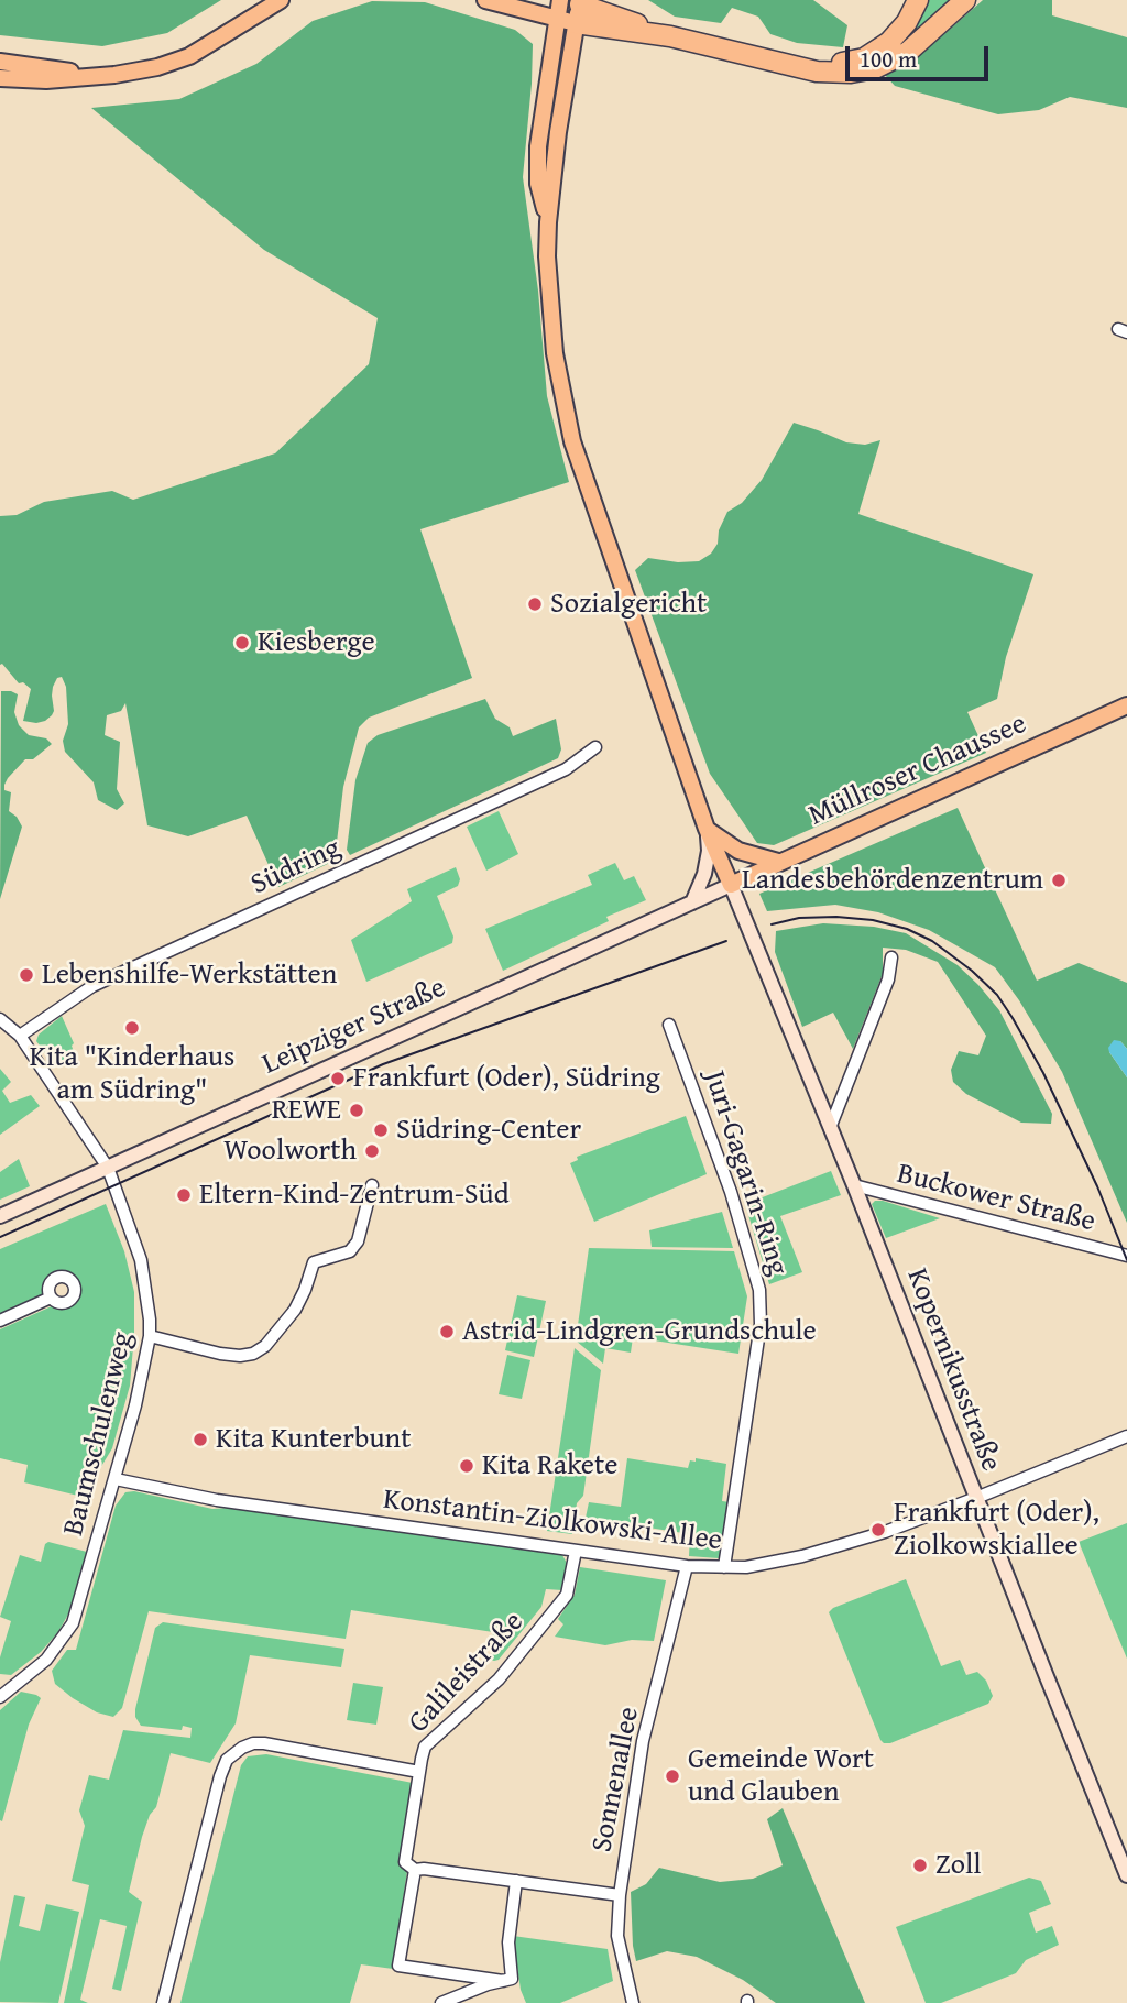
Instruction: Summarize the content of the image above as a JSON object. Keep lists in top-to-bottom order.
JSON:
{
  "streets": {
    "main road": ["Müllroser Chaussee", "Leipziger Straße", "Kopernikusstraße"],
    "street": [
      "Südring",
      "Juri-Gagarin-Ring",
      "Buckower Straße",
      "Baumschulenweg",
      "Konstantin-Ziolkowski-Allee",
      "Galileistraße",
      "Sonnenallee"
    ]
  },
  "crossings": [
    ["Müllroser Chaussee", "Leipziger Straße"],
    ["Müllroser Chaussee", "Kopernikusstraße"],
    ["Leipziger Straße", "Kopernikusstraße"],
    ["Leipziger Straße", "Baumschulenweg"],
    ["Juri-Gagarin-Ring", "Konstantin-Ziolkowski-Allee"],
    ["Buckower Straße", "Kopernikusstraße"],
    ["Kopernikusstraße", "Konstantin-Ziolkowski-Allee"],
    ["Baumschulenweg", "Konstantin-Ziolkowski-Allee"],
    ["Konstantin-Ziolkowski-Allee", "Galileistraße"],
    ["Konstantin-Ziolkowski-Allee", "Sonnenallee"]
  ],
  "places": [
    "Sozialgericht",
    "Kiesberge",
    "Landesbehördenzentrum",
    "Lebenshilfe-Werkstätten",
    "Kita \"Kinderhaus am Südring\"",
    "Frankfurt (Oder), Südring",
    "REWE",
    "Südring-Center",
    "Woolworth",
    "Eltern-Kind-Zentrum-Süd",
    "Astrid-Lindgren-Grundschule",
    "Kita Kunterbunt",
    "Kita Rakete",
    "Frankfurt (Oder), Ziolkowskiallee",
    "Gemeinde Wort und Glauben",
    "Zoll"
  ],
  "scale_bar": "100 m"
}
